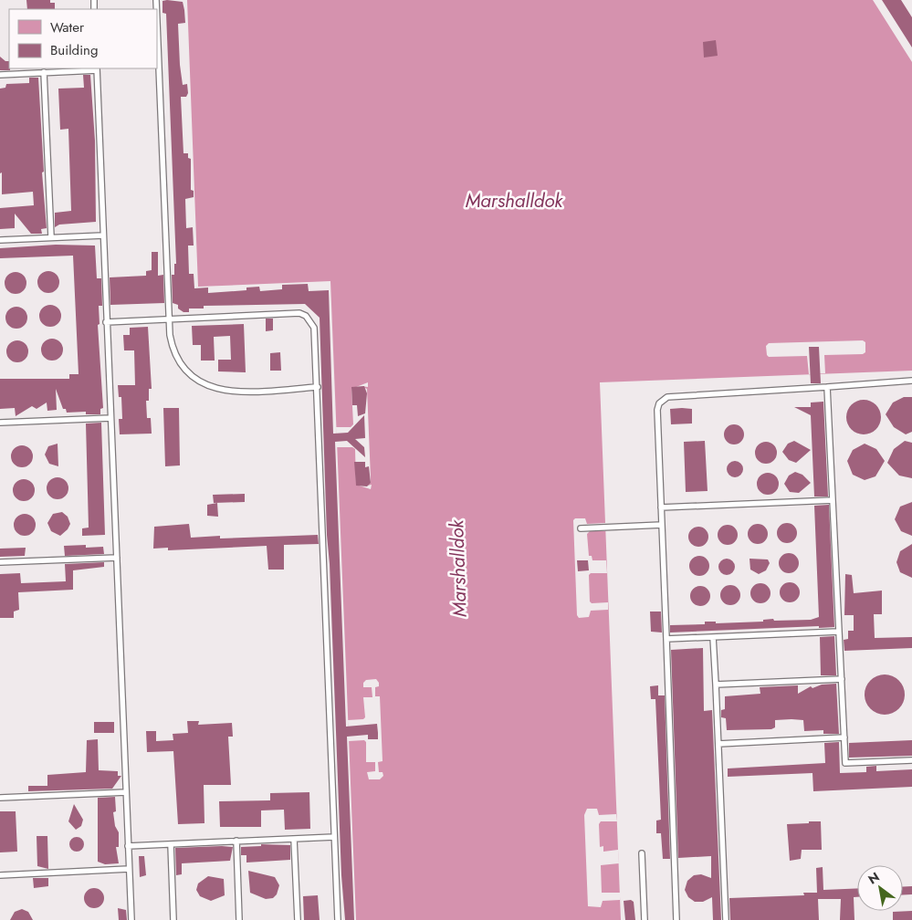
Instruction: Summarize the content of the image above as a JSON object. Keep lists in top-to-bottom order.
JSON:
{
  "water": ["Marshalldok"],
  "legend": ["Water", "Building"],
  "north": "top left"
}
